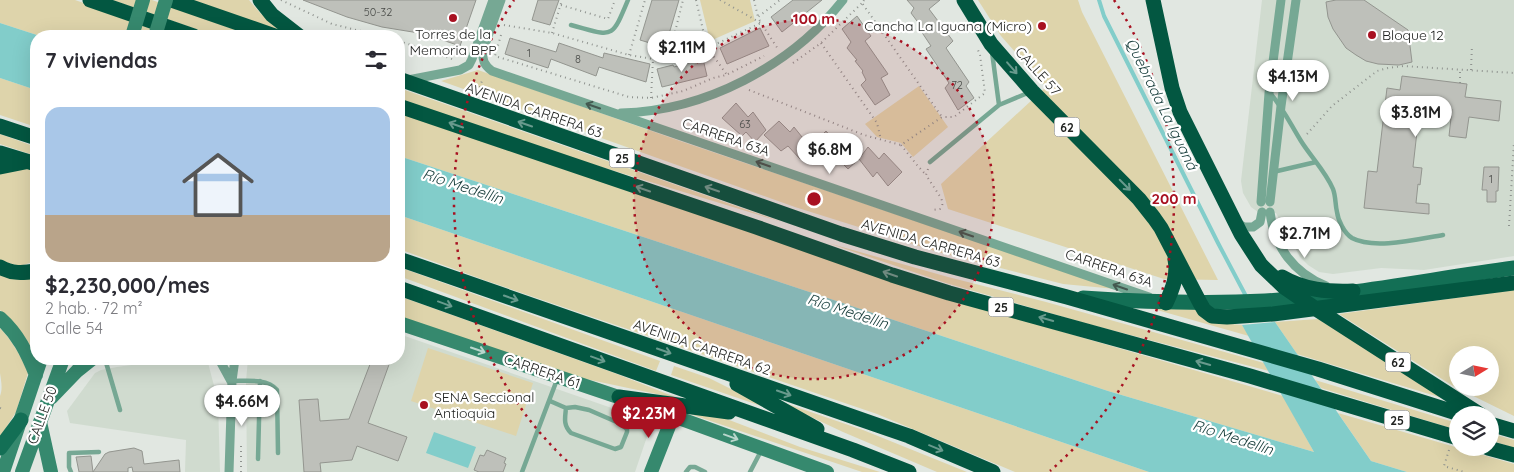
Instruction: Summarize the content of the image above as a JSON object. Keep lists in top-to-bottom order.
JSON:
{
  "streets": {
    "highway": [
      "CALLE 57",
      "AVENIDA CARRERA 63",
      "62",
      "25",
      "AVENIDA CARRERA 62"
    ],
    "street": ["CARRERA 63A", "CARRERA 61", "CALLE 50"]
  },
  "crossings": [
    ["CALLE 57", "62"]
  ],
  "one_way": ["CARRERA 63A", "CARRERA 61"],
  "water": ["Quebrada La Iguaná", "Río Medellín"],
  "places": [
    "Torres de la Memoria BPP",
    "Cancha La Iguana (Micro)",
    "Bloque 12",
    "SENA Seccional Antioquia"
  ],
  "house_numbers": [
    "50-32",
    "1",
    "8",
    "72",
    "63",
    "1"
  ],
  "north": "right",
  "page": {
    "heading": "7 viviendas",
    "price": [
      "$2.11M",
      "$4.13M",
      "$3.81M",
      "$6.8M",
      "$2.71M",
      "$4.66M",
      "$2.23M"
    ],
    "list": [
      {
        "name": "$2,230,000/mes",
        "note": "2 hab. · 72 m² · Calle 54"
      }
    ]
  },
  "rings": ["100 m", "200 m"]
}
